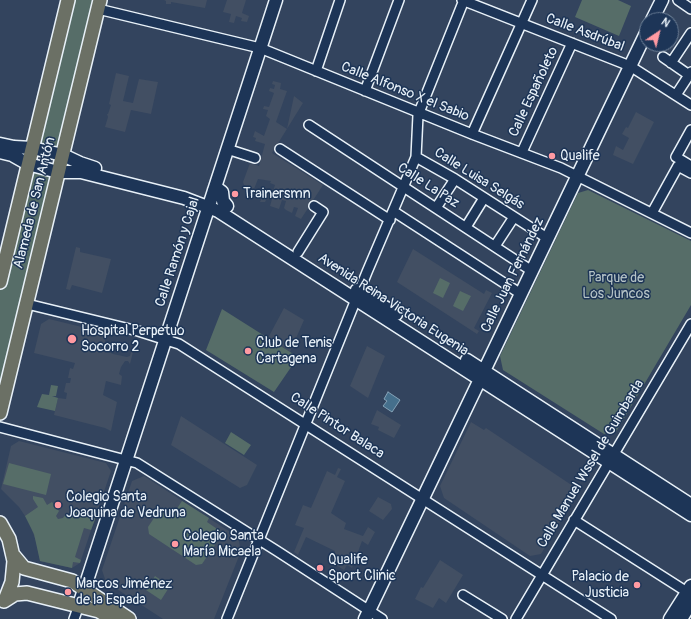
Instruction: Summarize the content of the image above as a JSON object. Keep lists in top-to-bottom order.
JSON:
{
  "streets": {
    "main road": [
      "Alameda de San Antón",
      "Calle Ramón y Cajal",
      "Calle Juan Fernández",
      "Avenida Reina Victoria Eugenia"
    ],
    "street": [
      "Calle Asdrúbal",
      "Calle Alfonso X el Sabio",
      "Calle Españoleto",
      "Calle Luisa Selgás",
      "Calle La Paz",
      "Calle Pintor Balaca",
      "Calle Manuel Wssel de Guimbarda"
    ]
  },
  "crossings": [
    ["Calle Asdrúbal", "Calle Españoleto"],
    ["Calle Asdrúbal", "Calle Juan Fernández"],
    ["Calle Alfonso X el Sabio", "Calle Españoleto"],
    ["Calle Alfonso X el Sabio", "Alameda de San Antón"],
    ["Calle Alfonso X el Sabio", "Calle Ramón y Cajal"],
    ["Calle Alfonso X el Sabio", "Calle Juan Fernández"],
    ["Calle Luisa Selgás", "Calle Juan Fernández"],
    ["Calle La Paz", "Calle Juan Fernández"],
    ["Alameda de San Antón", "Avenida Reina Victoria Eugenia"],
    ["Alameda de San Antón", "Calle Pintor Balaca"],
    ["Calle Ramón y Cajal", "Avenida Reina Victoria Eugenia"],
    ["Calle Ramón y Cajal", "Calle Pintor Balaca"],
    ["Calle Juan Fernández", "Avenida Reina Victoria Eugenia"],
    ["Calle Juan Fernández", "Calle Pintor Balaca"],
    ["Avenida Reina Victoria Eugenia", "Calle Manuel Wssel de Guimbarda"],
    ["Calle Pintor Balaca", "Calle Manuel Wssel de Guimbarda"]
  ],
  "parks": ["Parque de Los Juncos"],
  "places": [
    "Qualife",
    "Trainersmn",
    "Hospital Perpetuo Socorro 2",
    "Club de Tenis Cartagena",
    "Colegio Santa Joaquina de Vedruna",
    "Colegio Santa María Micaela",
    "Qualife Sport Clinic",
    "Palacio de Justicia",
    "Marcos Jiménez de la Espada"
  ],
  "north": "top right"
}
